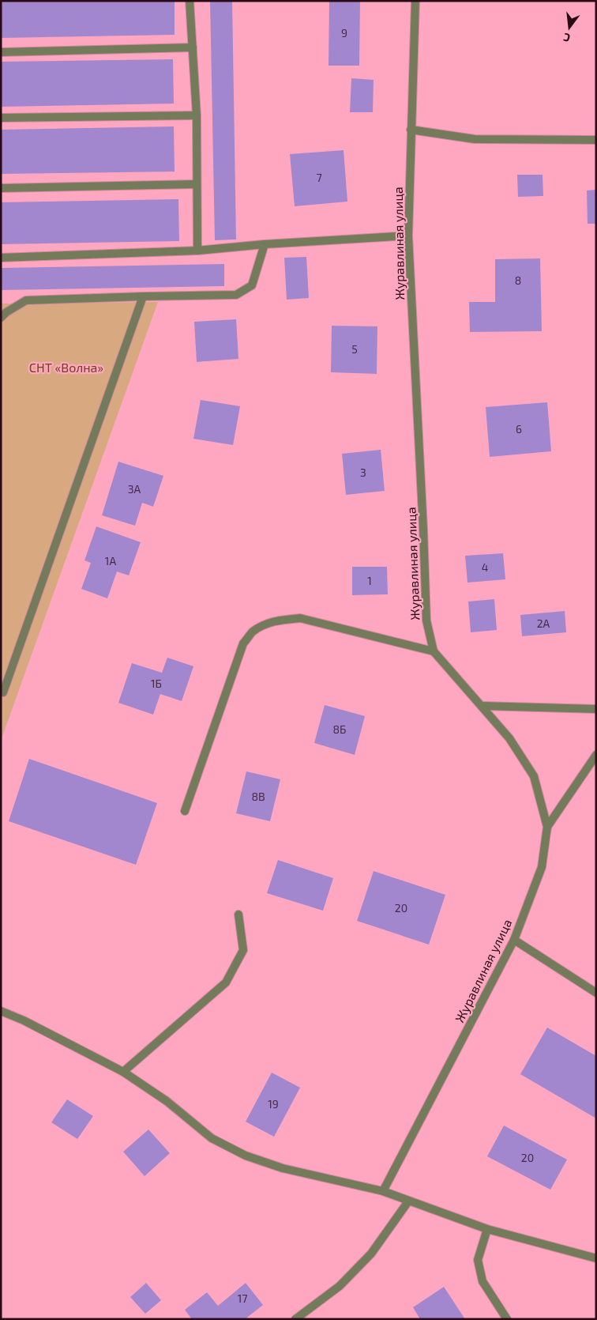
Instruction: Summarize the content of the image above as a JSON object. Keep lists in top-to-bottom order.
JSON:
{
  "streets": {
    "street": ["Журавлиная улица"]
  },
  "parks": ["СНТ «Волна»"],
  "house_numbers": [
    "9",
    "7",
    "8",
    "5",
    "6",
    "3",
    "3А",
    "1А",
    "4",
    "1",
    "2А",
    "1Б",
    "8Б",
    "8В",
    "20",
    "19",
    "20",
    "17"
  ],
  "north": "bottom"
}
